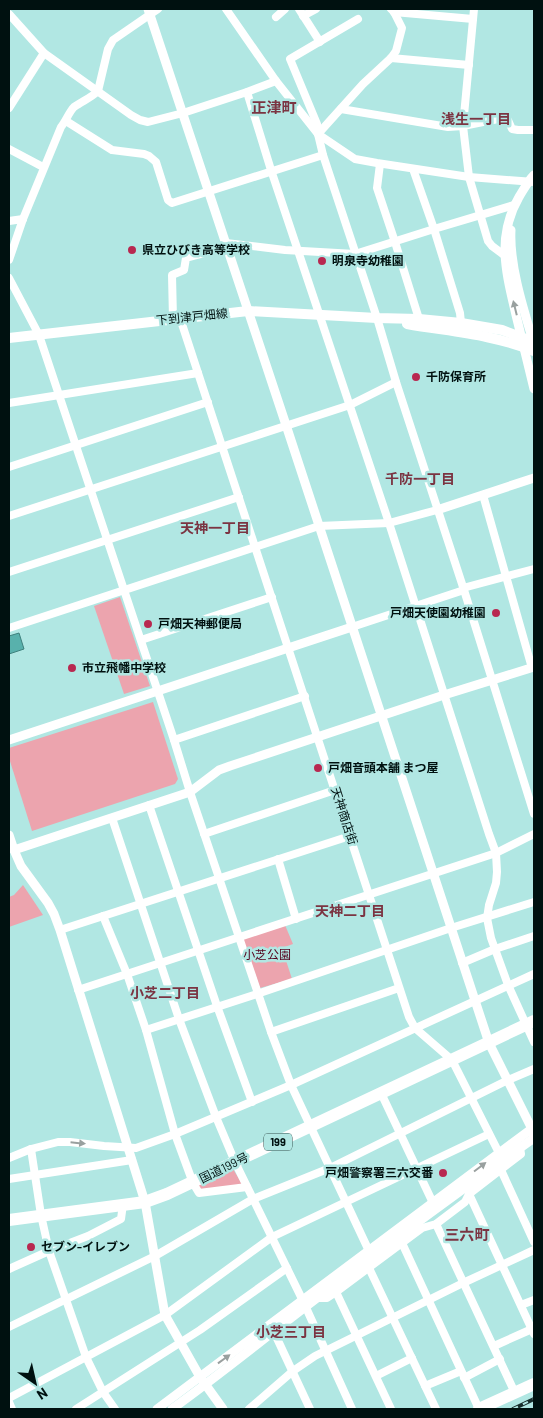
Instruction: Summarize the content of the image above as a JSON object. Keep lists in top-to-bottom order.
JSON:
{
  "streets": {
    "highway": ["199", "国道199号"],
    "main road": ["下到津戸畑線"],
    "street": ["天神商店街"]
  },
  "crossings": [
    ["下到津戸畑線", "天神商店街"]
  ],
  "districts": [
    "正津町",
    "浅生一丁目",
    "千防一丁目",
    "天神一丁目",
    "天神二丁目",
    "小芝二丁目",
    "三六町",
    "小芝三丁目"
  ],
  "parks": ["小芝公園"],
  "places": [
    "県立ひびき高等学校",
    "明泉寺幼稚園",
    "千防保育所",
    "戸畑天使園幼稚園",
    "戸畑天神郵便局",
    "市立飛幡中学校",
    "戸畑音頭本舗 まつ屋",
    "戸畑警察署三六交番",
    "セブン-イレブン"
  ],
  "north": "bottom right"
}
